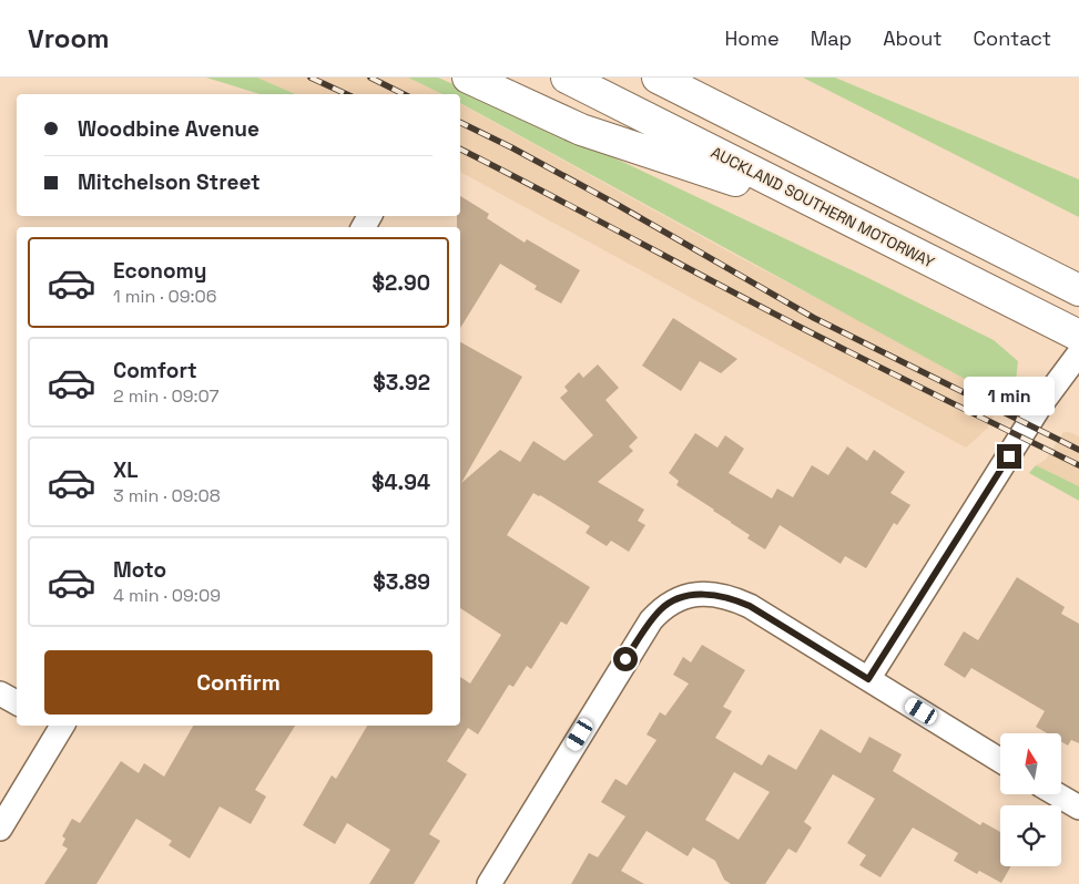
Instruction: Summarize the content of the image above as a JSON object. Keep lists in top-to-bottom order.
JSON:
{
  "streets": {
    "highway": ["AUCKLAND SOUTHERN MOTORWAY"]
  },
  "north": "top",
  "page": {
    "header": "Vroom",
    "nav": [
      "Home",
      "Map",
      "About",
      "Contact"
    ],
    "banner": ["Woodbine Avenue", "Mitchelson Street"],
    "list": [
      {
        "name": "Economy",
        "note": "1 min · 09:06",
        "value": "$2.90"
      },
      {
        "name": "Comfort",
        "note": "2 min · 09:07",
        "value": "$3.92"
      },
      {
        "name": "XL",
        "note": "3 min · 09:08",
        "value": "$4.94"
      },
      {
        "name": "Moto",
        "note": "4 min · 09:09",
        "value": "$3.89"
      }
    ],
    "bubble": "1 min",
    "buttons": "Confirm"
  }
}
